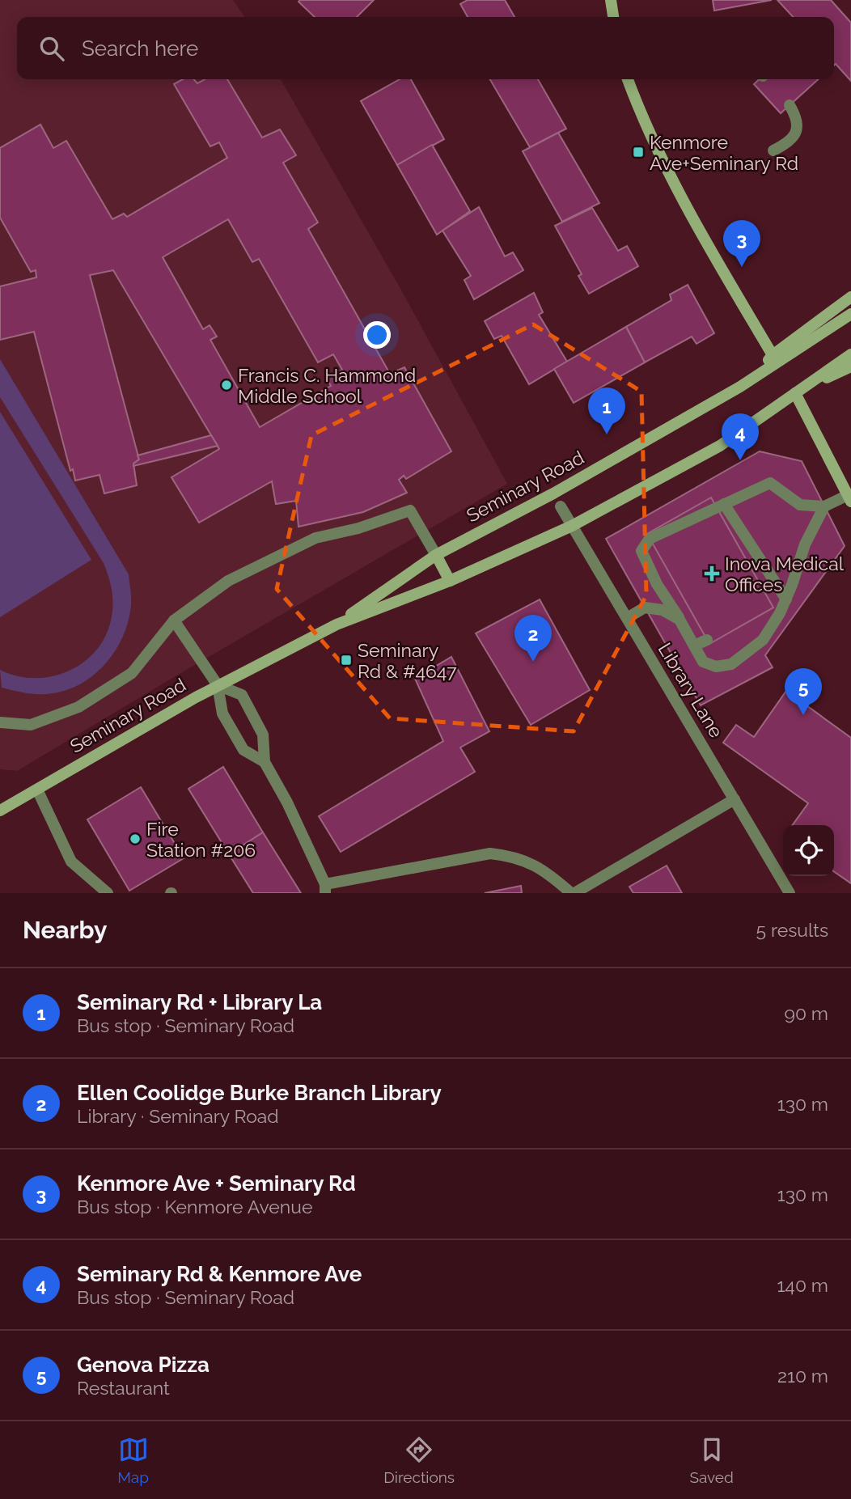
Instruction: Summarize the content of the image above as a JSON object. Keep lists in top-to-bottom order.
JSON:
{
  "streets": {
    "main road": ["Seminary Road"],
    "lane": ["Library Lane"]
  },
  "crossings": [
    ["Seminary Road", "Library Lane"]
  ],
  "places": {
    "transit": ["Kenmore Ave+Seminary Rd", "Seminary Rd & #4647"],
    "other": ["Francis C. Hammond Middle School", "Fire Station #206"],
    "health": ["Inova Medical Offices"]
  },
  "page": {
    "search": "Search here",
    "pins": [
      "3",
      "1",
      "4",
      "2",
      "5"
    ],
    "heading": ["Nearby", "5 results"],
    "list": [
      {
        "mark": "1",
        "name": "Seminary Rd + Library La",
        "note": "Bus stop · Seminary Road",
        "value": "90 m"
      },
      {
        "mark": "2",
        "name": "Ellen Coolidge Burke Branch Library",
        "note": "Library · Seminary Road",
        "value": "130 m"
      },
      {
        "mark": "3",
        "name": "Kenmore Ave + Seminary Rd",
        "note": "Bus stop · Kenmore Avenue",
        "value": "130 m"
      },
      {
        "mark": "4",
        "name": "Seminary Rd & Kenmore Ave",
        "note": "Bus stop · Seminary Road",
        "value": "140 m"
      },
      {
        "mark": "5",
        "name": "Genova Pizza",
        "note": "Restaurant",
        "value": "210 m"
      }
    ],
    "nav": ["Map", "Directions", "Saved"]
  }
}
